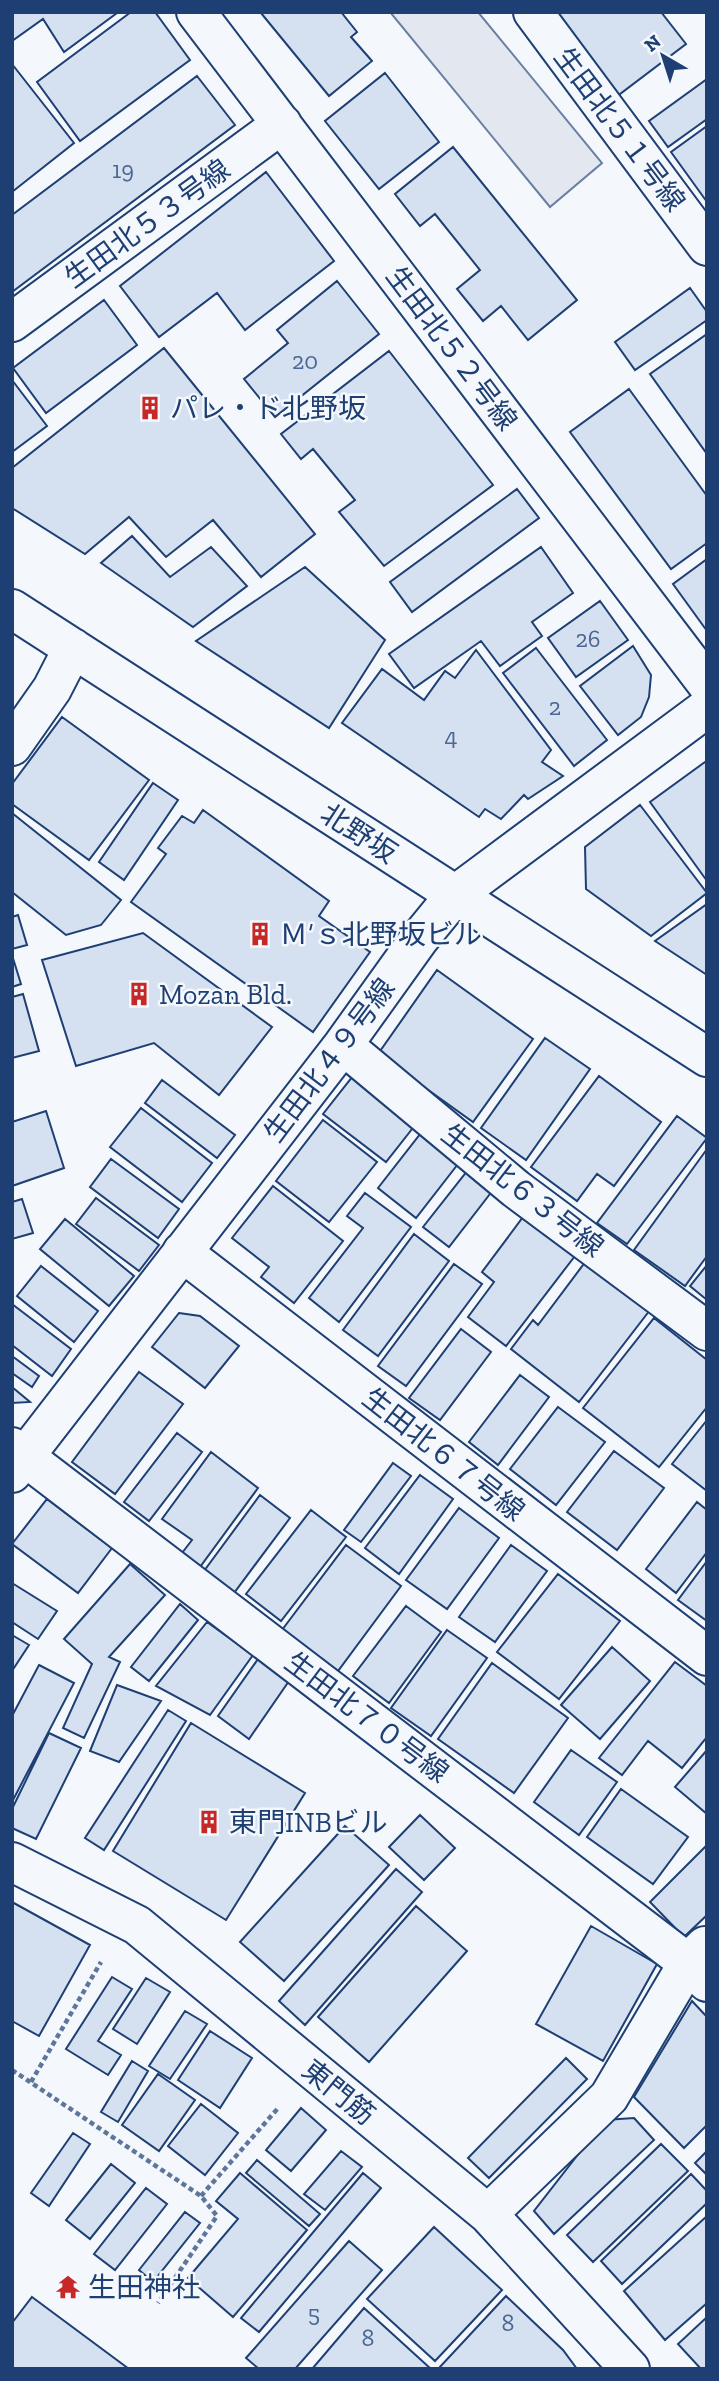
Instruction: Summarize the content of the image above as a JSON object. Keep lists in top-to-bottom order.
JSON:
{
  "streets": {
    "street": [
      "生田北５１号線",
      "生田北５３号線",
      "生田北５２号線",
      "北野坂",
      "生田北４９号線",
      "生田北６３号線",
      "生田北６７号線",
      "生田北７０号線",
      "東門筋"
    ]
  },
  "crossings": [
    ["生田北５３号線", "生田北５２号線"],
    ["北野坂", "生田北４９号線"],
    ["生田北４９号線", "生田北６３号線"],
    ["生田北４９号線", "生田北６７号線"],
    ["生田北４９号線", "生田北７０号線"]
  ],
  "places": {
    "building": [
      "パレ・ド北野坂",
      "Ｍ’ｓ北野坂ビル",
      "Mozan Bld.",
      "東門INBビル"
    ],
    "temple": ["生田神社"]
  },
  "house_numbers": [
    "19",
    "20",
    "26",
    "2",
    "4",
    "5",
    "8",
    "8"
  ],
  "north": "top left"
}
